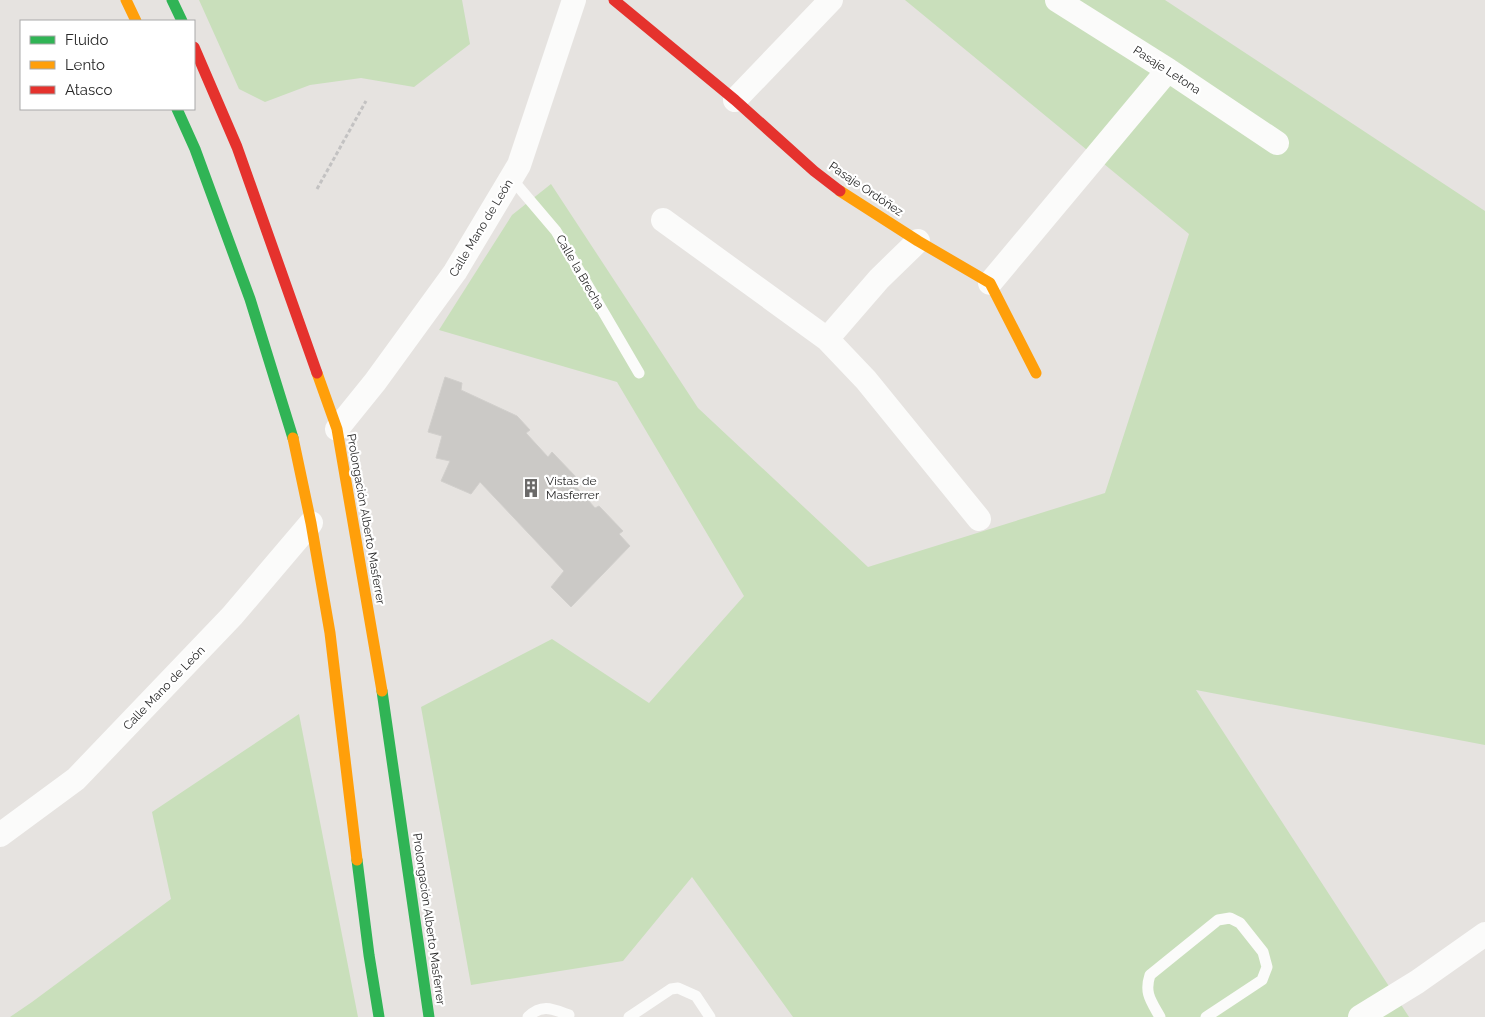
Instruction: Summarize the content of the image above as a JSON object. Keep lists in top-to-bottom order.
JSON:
{
  "streets": {
    "main road": ["Pasaje Ordóñez", "Prolongación Alberto Masferrer"],
    "street": ["Pasaje Letona", "Calle Mano de León"],
    "lane": ["Calle la Brecha"]
  },
  "crossings": [
    ["Calle Mano de León", "Calle la Brecha"],
    ["Calle Mano de León", "Prolongación Alberto Masferrer"]
  ],
  "places": {
    "building": ["Vistas de Masferrer"]
  },
  "legend": ["Fluido", "Lento", "Atasco"]
}
